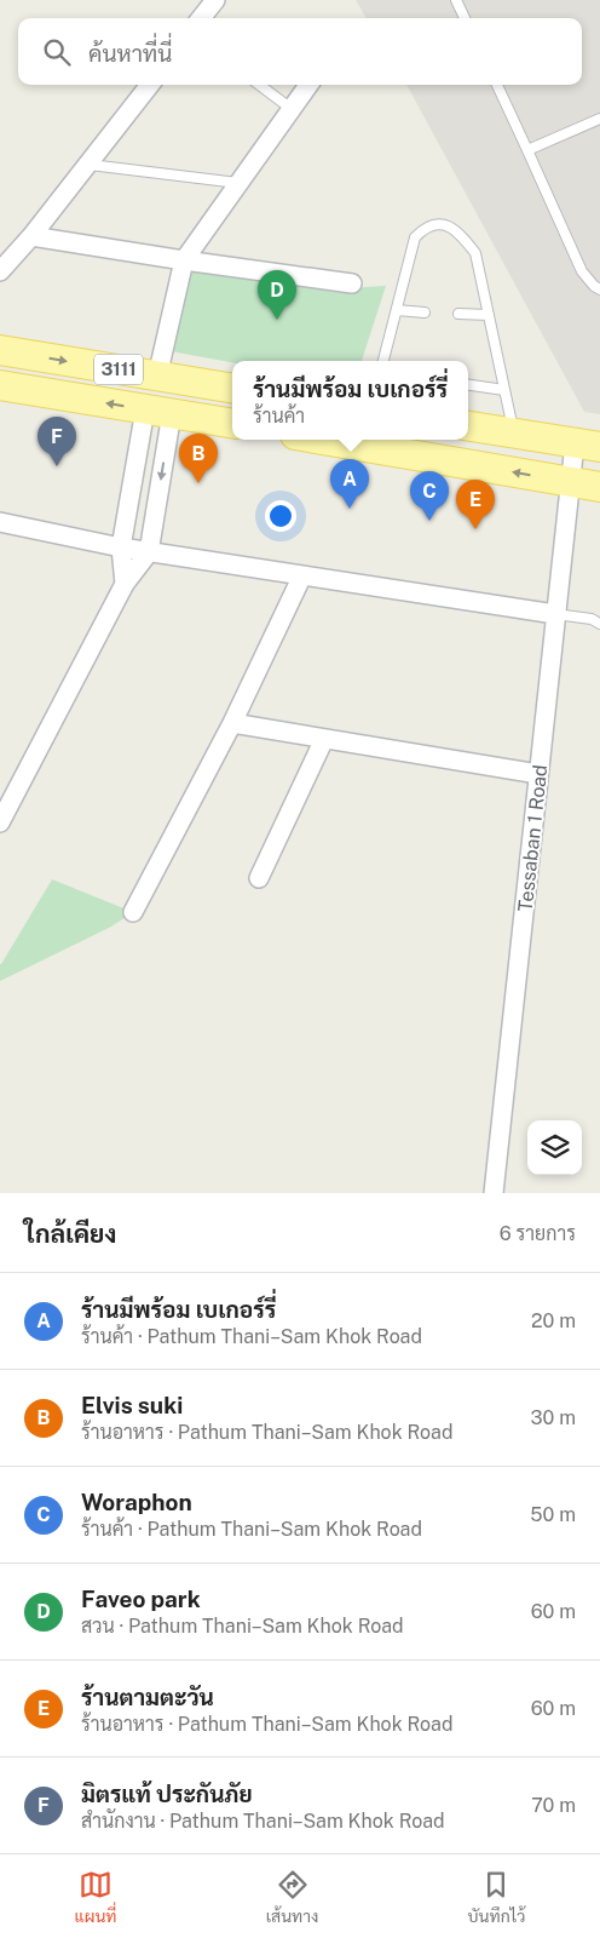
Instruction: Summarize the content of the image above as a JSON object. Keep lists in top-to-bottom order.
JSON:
{
  "streets": {
    "main road": ["3111"],
    "street": ["Tessaban 1 Road"]
  },
  "page": {
    "search": "ค้นหาที่นี่",
    "pins": [
      "D",
      "F",
      "B",
      "A",
      "C",
      "E"
    ],
    "popup": ["ร้านมีพร้อม เบเกอร์รี่", "ร้านค้า"],
    "heading": ["ใกล้เคียง", "6 รายการ"],
    "list": [
      {
        "mark": "A",
        "name": "ร้านมีพร้อม เบเกอร์รี่",
        "note": "ร้านค้า · Pathum Thani–Sam Khok Road",
        "value": "20 m"
      },
      {
        "mark": "B",
        "name": "Elvis suki",
        "note": "ร้านอาหาร · Pathum Thani–Sam Khok Road",
        "value": "30 m"
      },
      {
        "mark": "C",
        "name": "Woraphon",
        "note": "ร้านค้า · Pathum Thani–Sam Khok Road",
        "value": "50 m"
      },
      {
        "mark": "D",
        "name": "Faveo park",
        "note": "สวน · Pathum Thani–Sam Khok Road",
        "value": "60 m"
      },
      {
        "mark": "E",
        "name": "ร้านตามตะวัน",
        "note": "ร้านอาหาร · Pathum Thani–Sam Khok Road",
        "value": "60 m"
      },
      {
        "mark": "F",
        "name": "มิตรแท้ ประกันภัย",
        "note": "สำนักงาน · Pathum Thani–Sam Khok Road",
        "value": "70 m"
      }
    ],
    "nav": ["แผนที่", "เส้นทาง", "บันทึกไว้"]
  }
}
